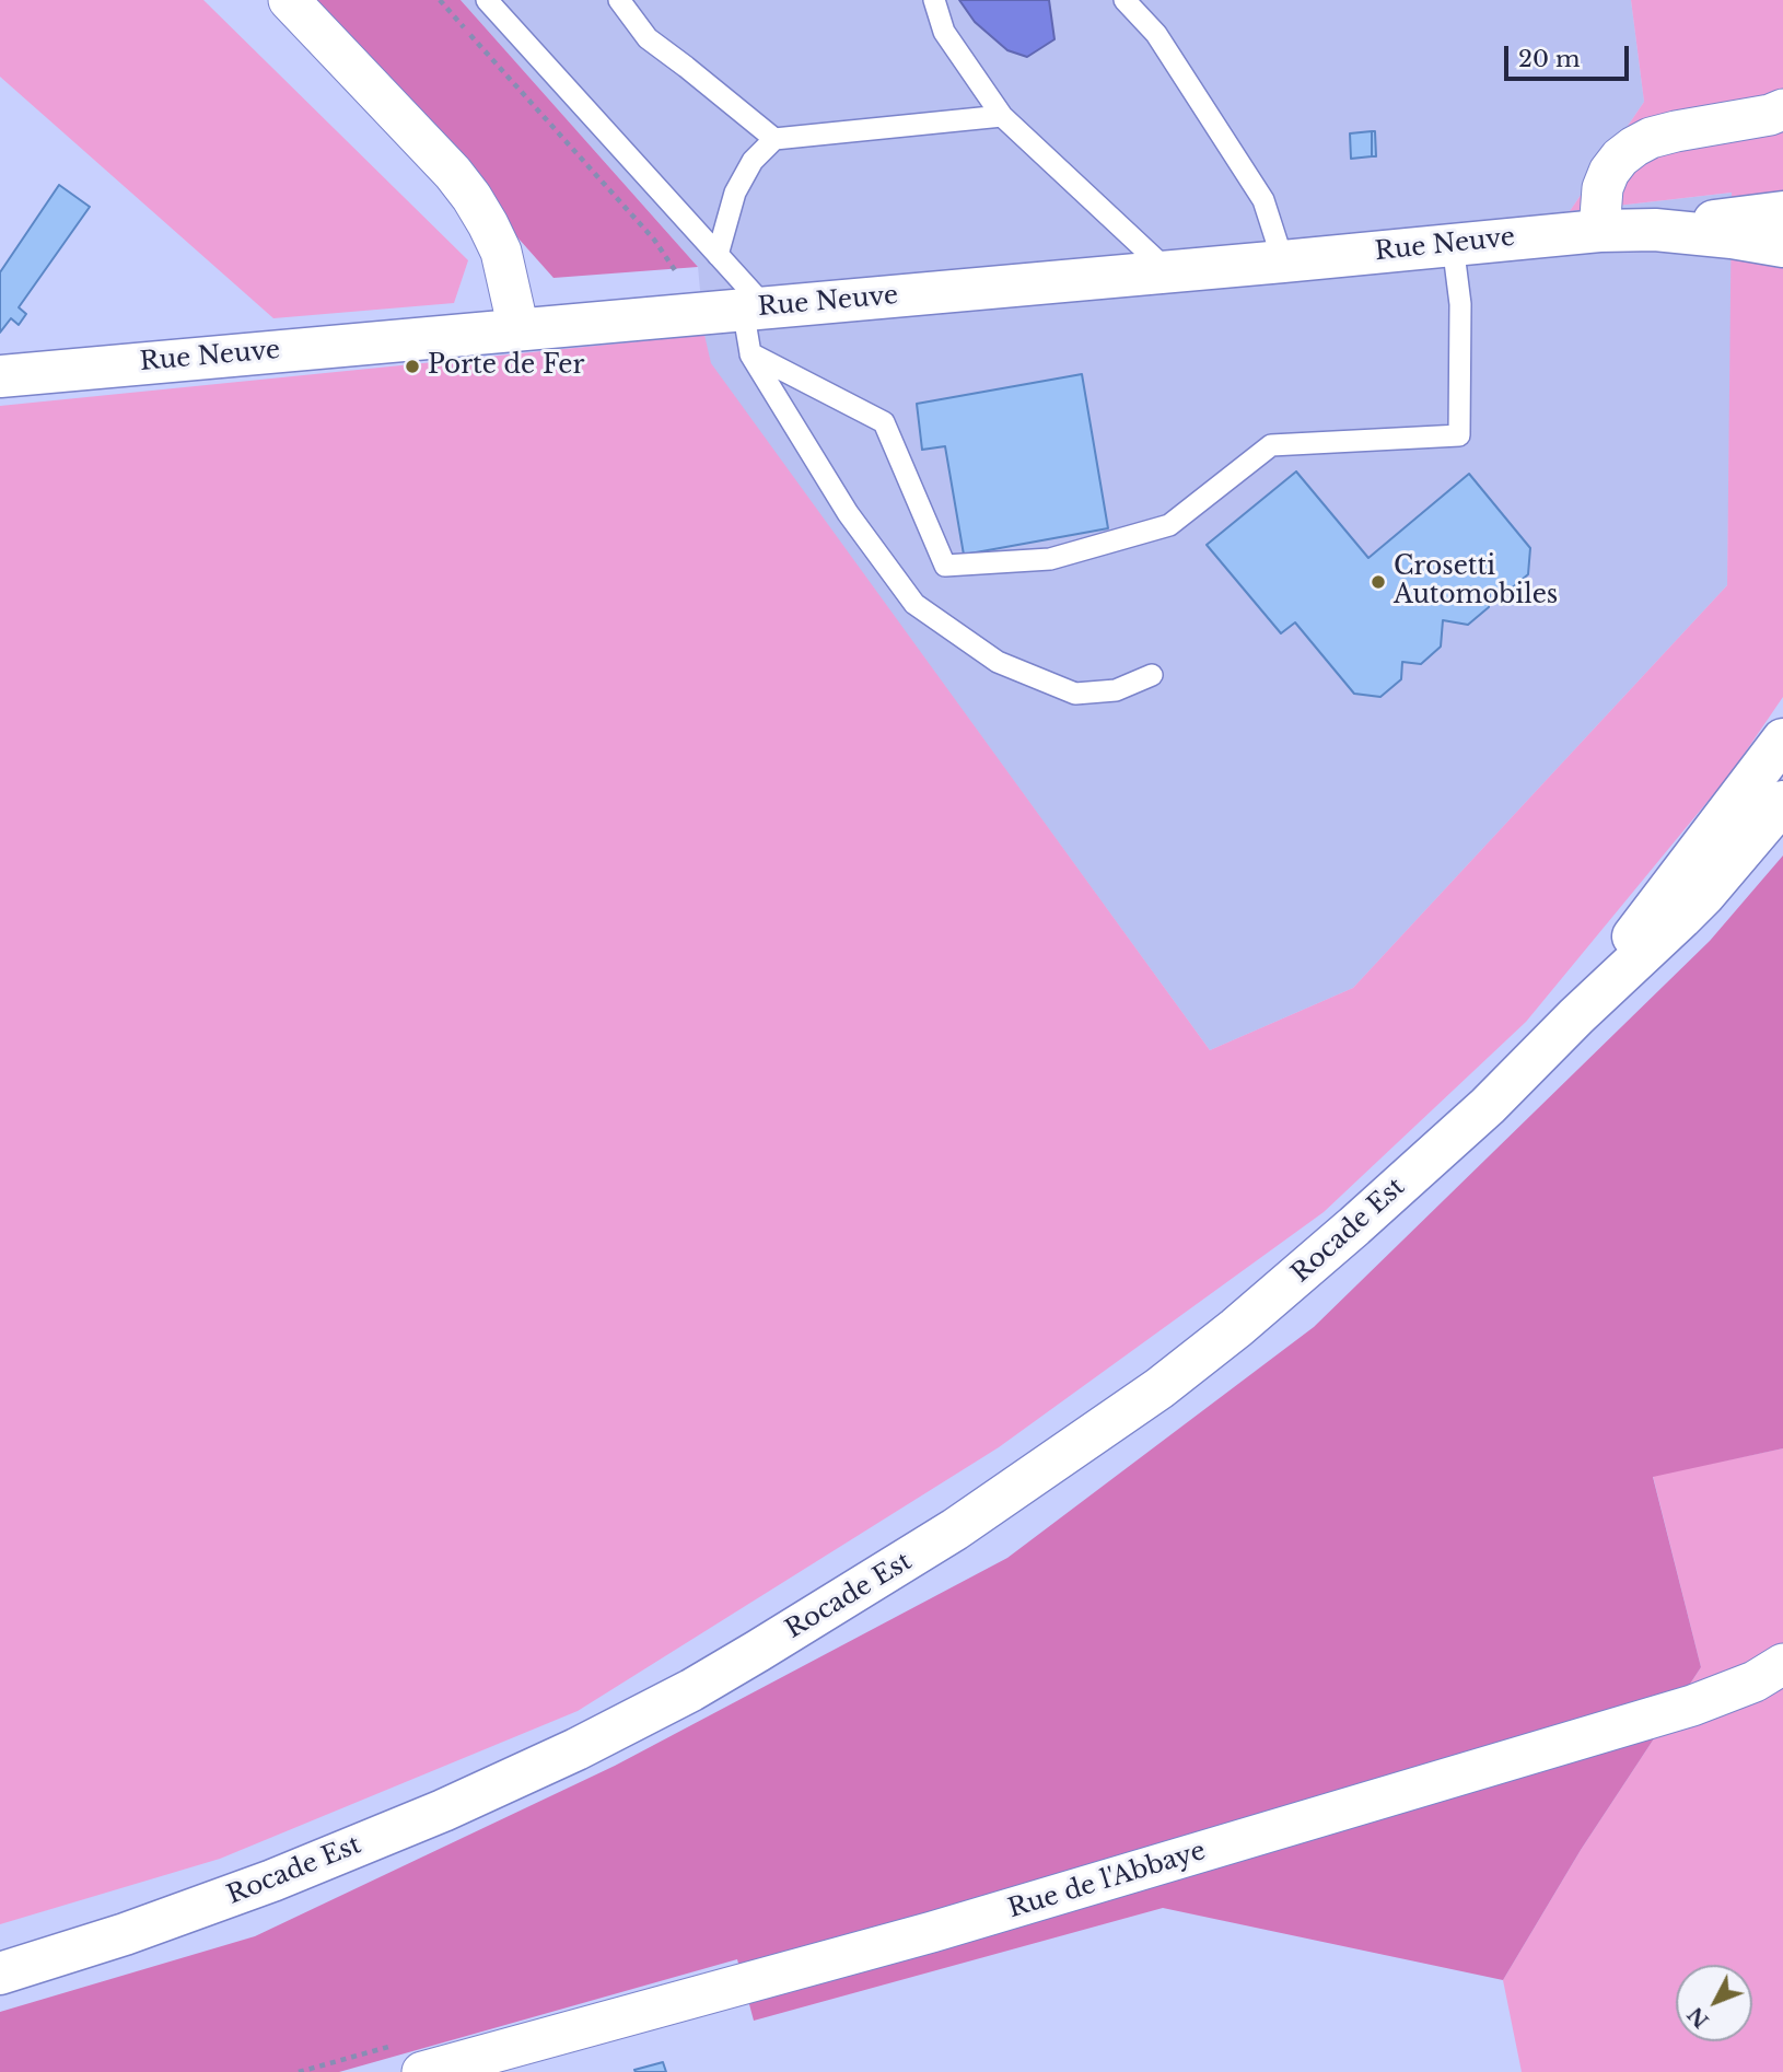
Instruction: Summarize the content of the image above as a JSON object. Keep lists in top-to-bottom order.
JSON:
{
  "streets": {
    "main road": ["Rue Neuve", "Rocade Est"],
    "street": ["Rue de l'Abbaye"]
  },
  "places": ["Porte de Fer", "Crosetti Automobiles"],
  "scale_bar": "20 m",
  "north": "bottom left"
}
